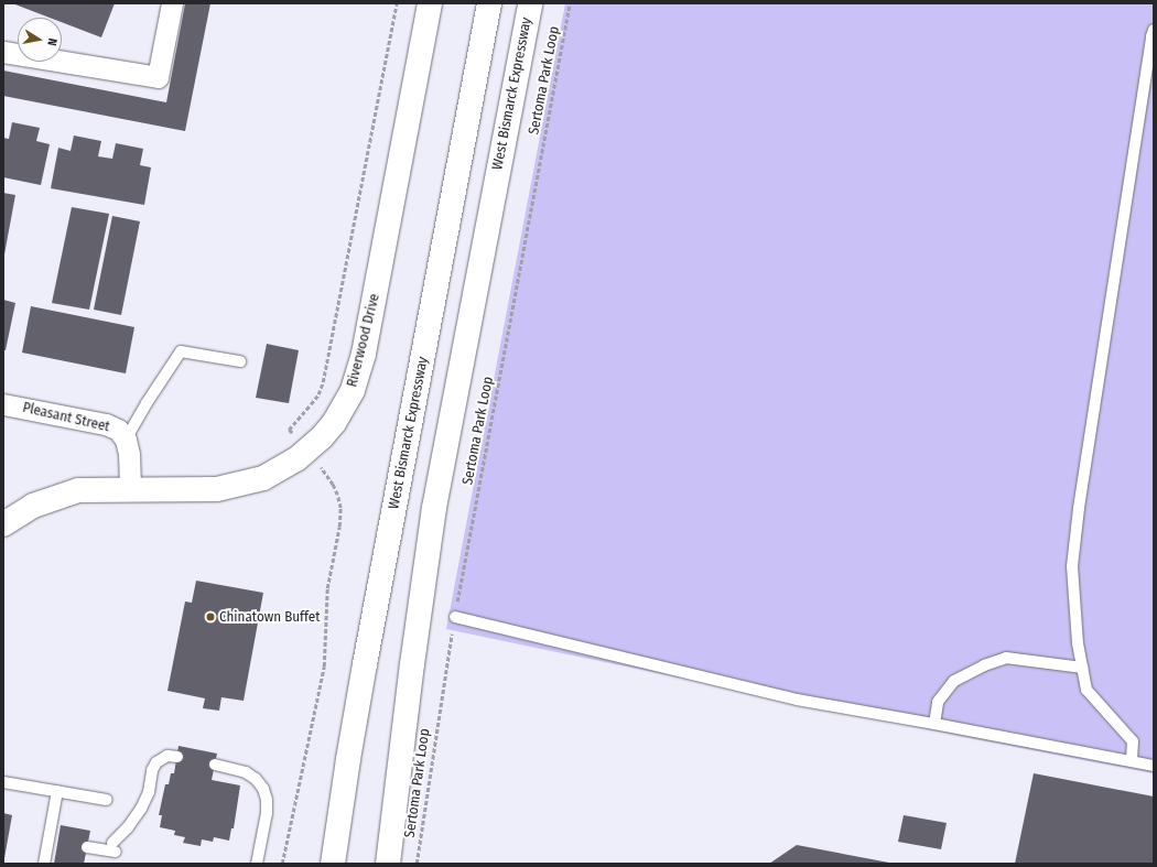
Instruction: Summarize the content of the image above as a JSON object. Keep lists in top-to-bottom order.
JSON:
{
  "streets": {
    "main road": ["West Bismarck Expressway", "Riverwood Drive"],
    "street": ["Pleasant Street"],
    "path": ["Sertoma Park Loop"]
  },
  "crossings": [
    ["Riverwood Drive", "Pleasant Street"]
  ],
  "places": ["Chinatown Buffet"],
  "north": "right"
}
